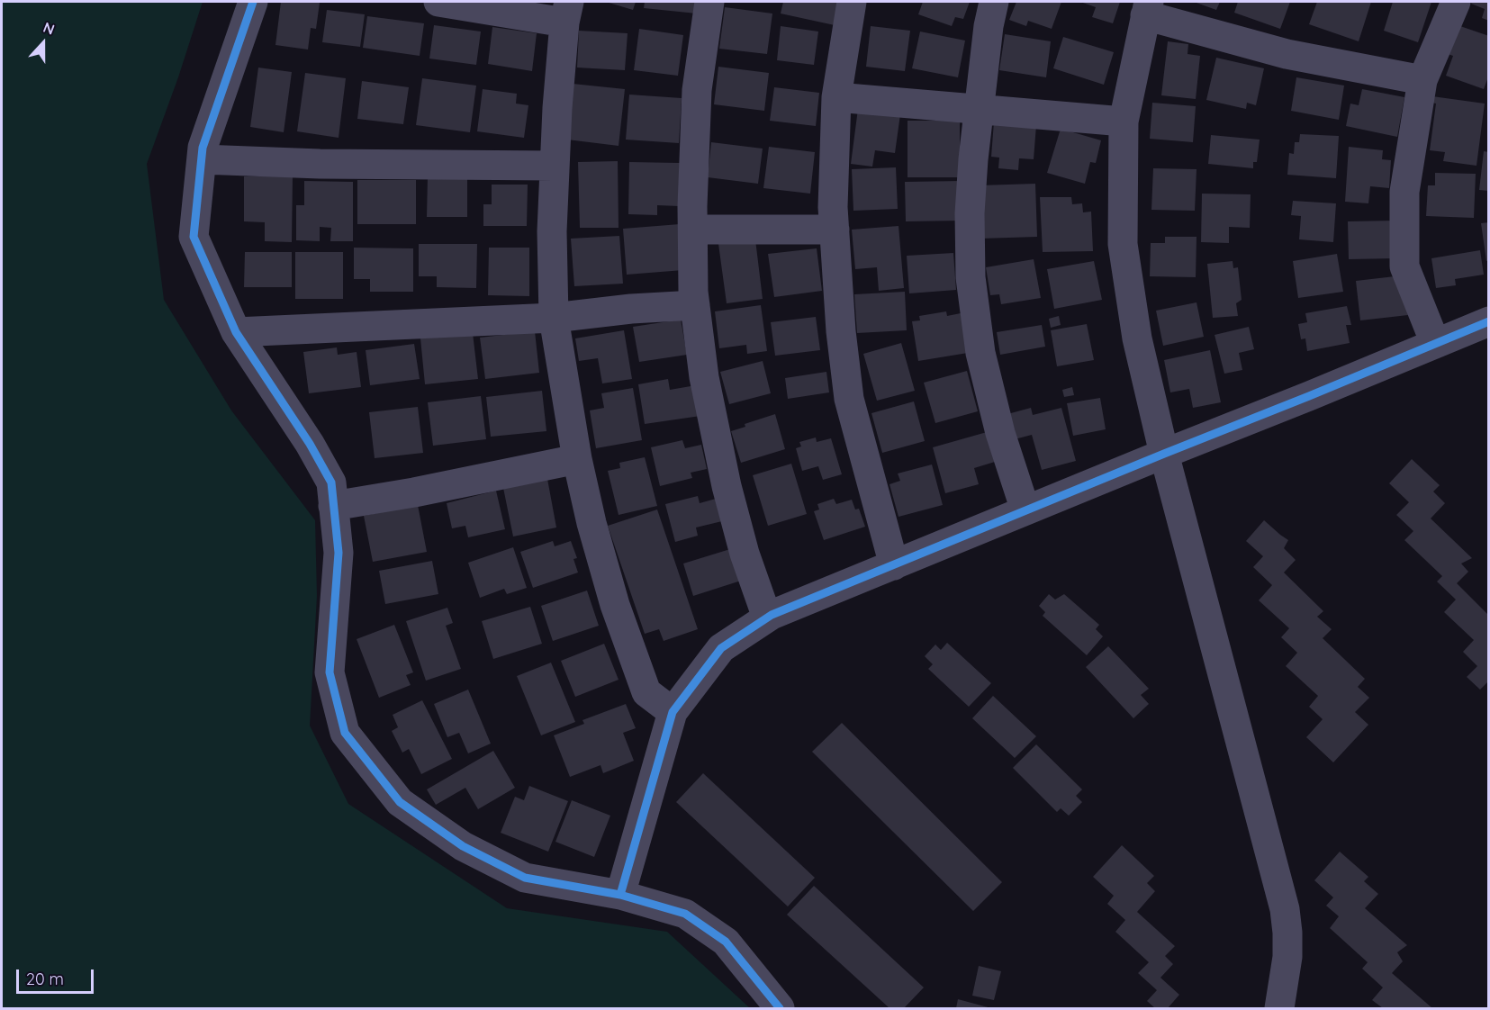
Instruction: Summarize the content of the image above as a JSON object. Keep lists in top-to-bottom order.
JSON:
{
  "scale_bar": "20 m",
  "north": "top"
}
